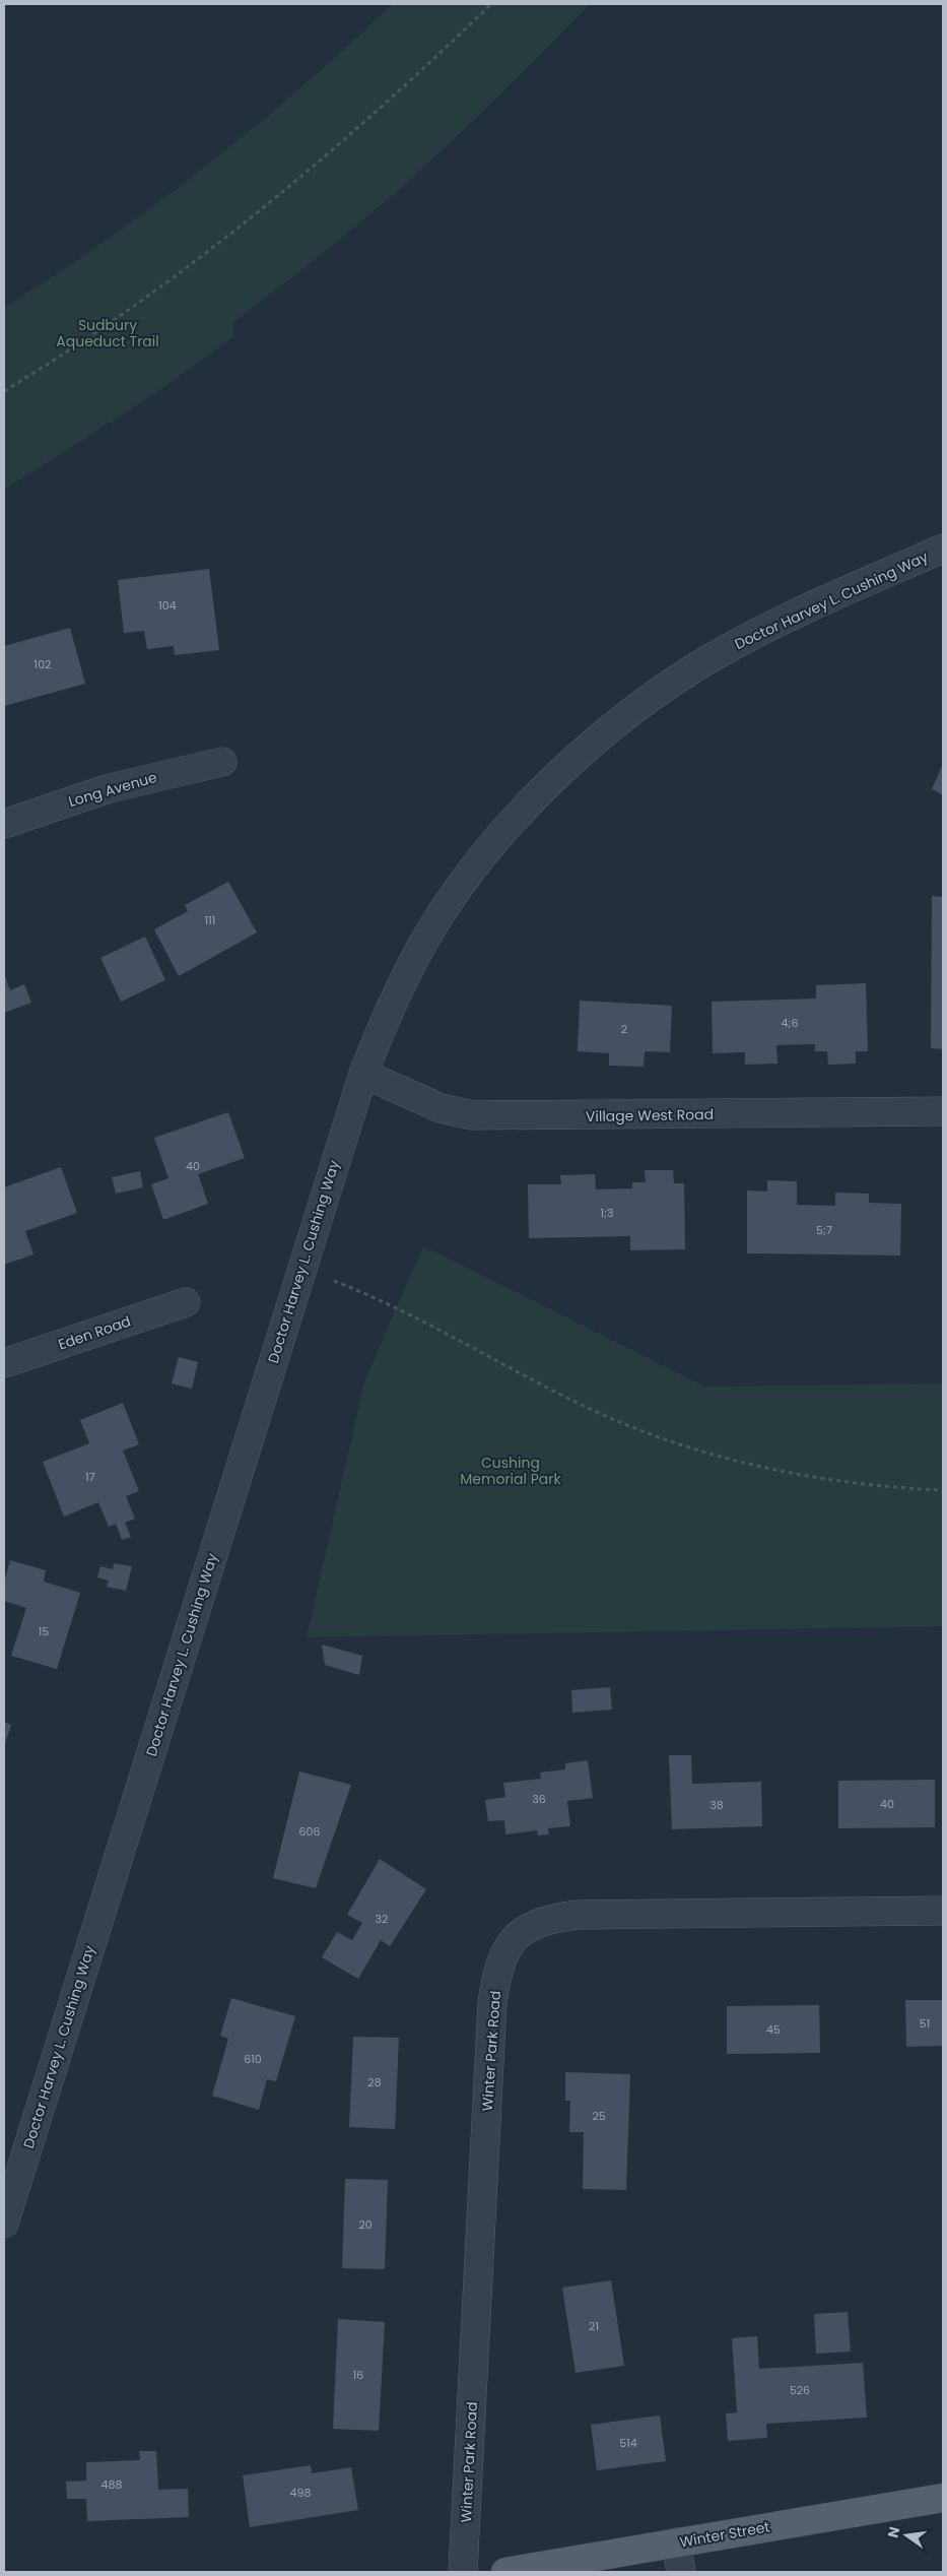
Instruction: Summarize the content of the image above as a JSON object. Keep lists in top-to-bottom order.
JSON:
{
  "streets": {
    "main road": ["Winter Street"],
    "street": [
      "Doctor Harvey L. Cushing Way",
      "Long Avenue",
      "Village West Road",
      "Eden Road",
      "Winter Park Road"
    ]
  },
  "crossings": [
    ["Doctor Harvey L. Cushing Way", "Village West Road"]
  ],
  "parks": ["Sudbury Aqueduct Trail", "Cushing Memorial Park"],
  "house_numbers": [
    "104",
    "102",
    "111",
    "4;6",
    "2",
    "40",
    "1;3",
    "5;7",
    "17",
    "15",
    "36",
    "40",
    "38",
    "606",
    "32",
    "51",
    "45",
    "610",
    "28",
    "25",
    "20",
    "21",
    "16",
    "526",
    "514",
    "488",
    "498"
  ],
  "north": "left"
}
